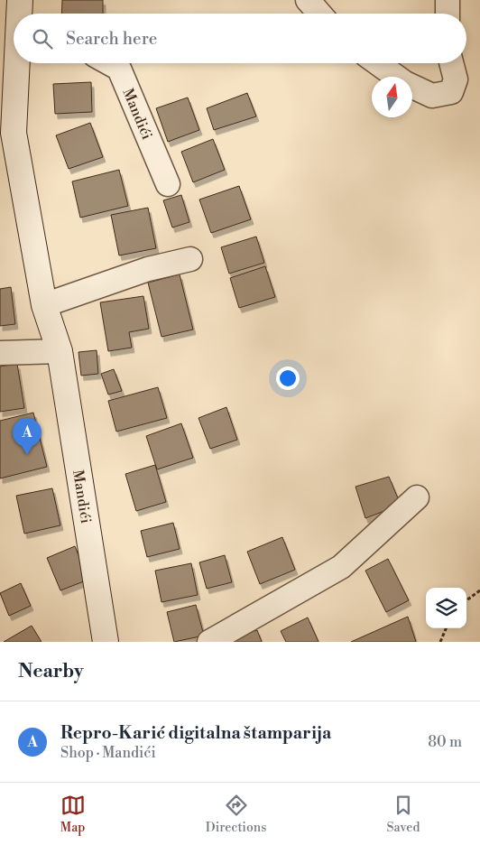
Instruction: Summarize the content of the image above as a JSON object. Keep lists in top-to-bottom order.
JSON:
{
  "streets": {
    "street": ["Mandići"]
  },
  "north": "top",
  "page": {
    "search": "Search here",
    "pins": "A",
    "heading": "Nearby",
    "list": [
      {
        "mark": "A",
        "name": "Repro-Karić digitalna štamparija",
        "note": "Shop · Mandići",
        "value": "80 m"
      }
    ],
    "nav": ["Map", "Directions", "Saved"]
  }
}
